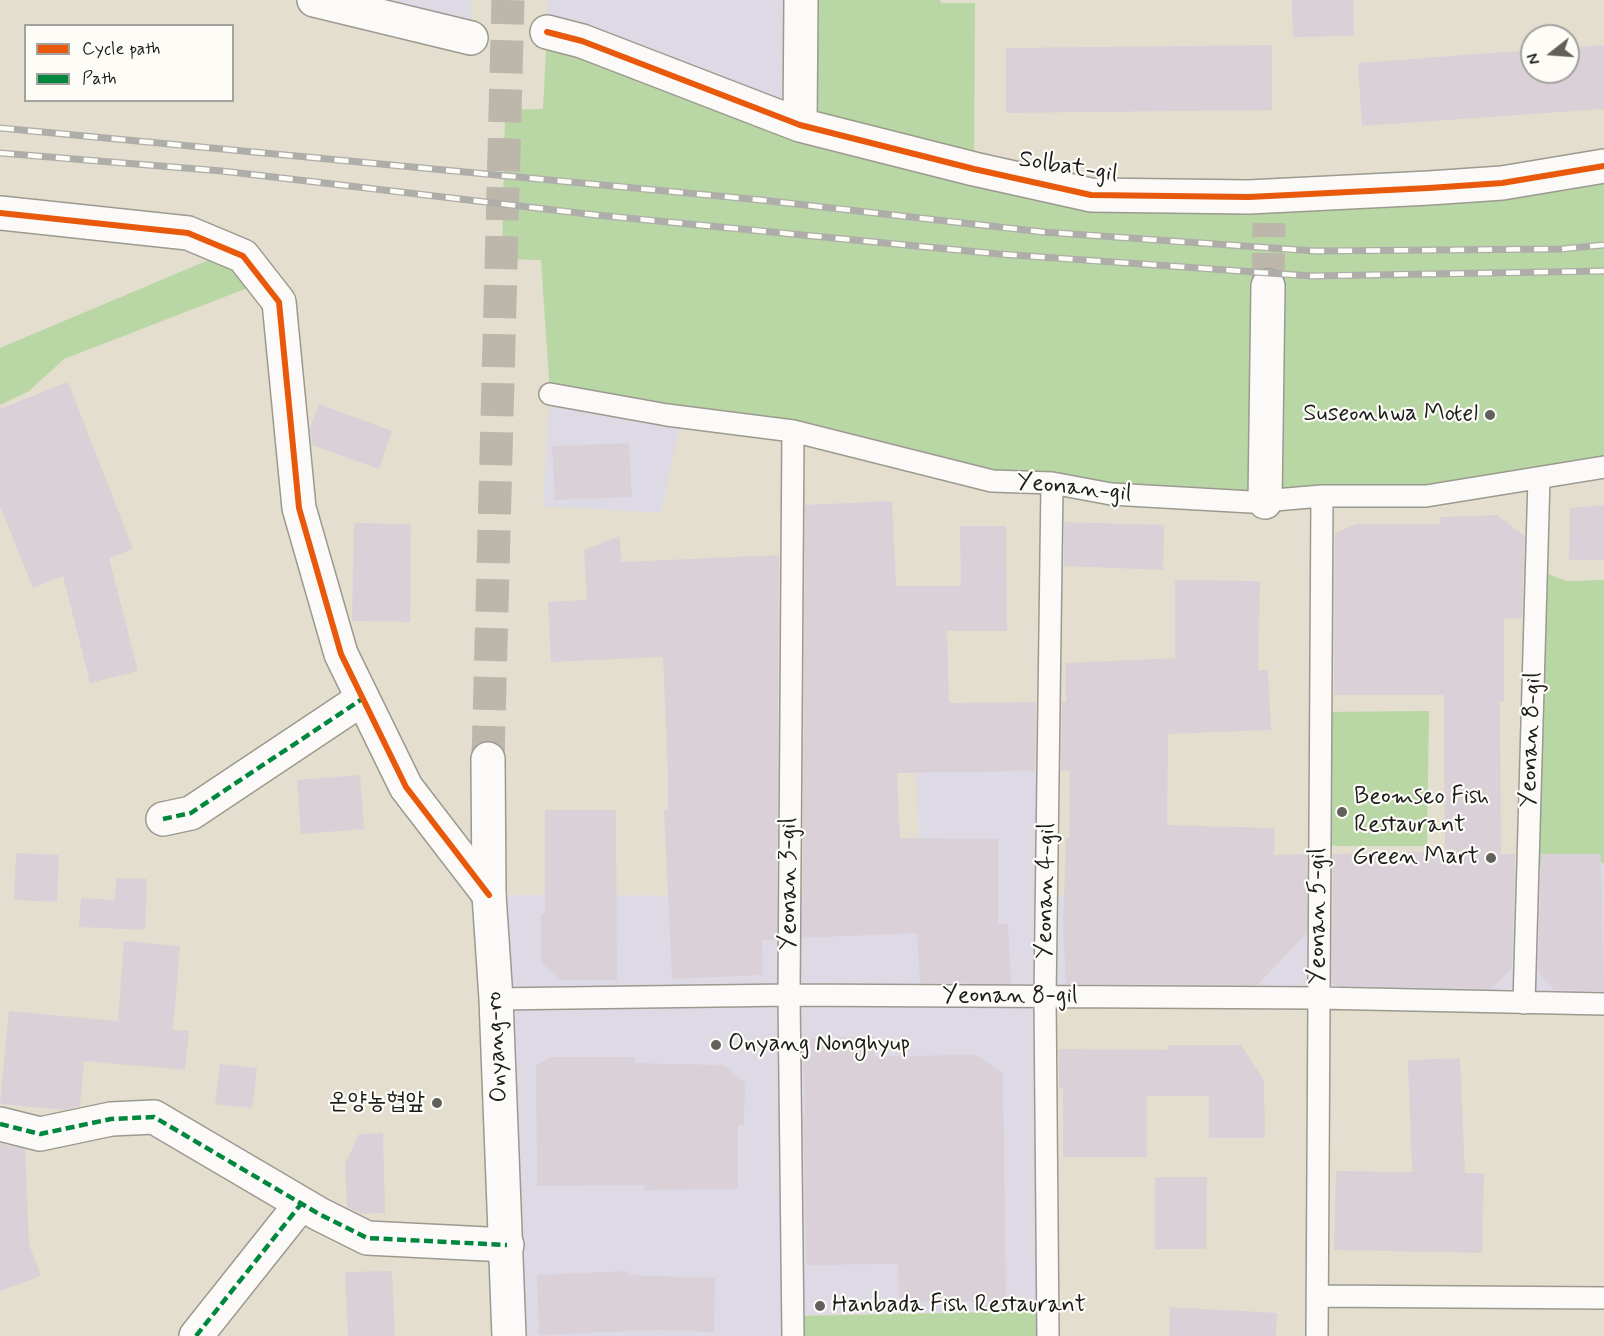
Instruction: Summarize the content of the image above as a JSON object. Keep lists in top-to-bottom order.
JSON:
{
  "streets": {
    "street": ["Solbat-gil", "Onyang-ro"],
    "lane": [
      "Yeonan-gil",
      "Yeonan 8-gil",
      "Yeonan 3-gil",
      "Yeonan 4-gil",
      "Yeonan 5-gil"
    ]
  },
  "crossings": [
    ["Yeonan-gil", "Yeonan 8-gil"],
    ["Yeonan-gil", "Yeonan 3-gil"],
    ["Yeonan-gil", "Yeonan 4-gil"],
    ["Yeonan-gil", "Yeonan 5-gil"],
    ["Yeonan 8-gil", "Yeonan 3-gil"],
    ["Yeonan 8-gil", "Yeonan 4-gil"],
    ["Yeonan 8-gil", "Yeonan 5-gil"],
    ["Yeonan 8-gil", "Onyang-ro"]
  ],
  "places": [
    "Suseonhwa Motel",
    "Beomseo Fish Restaurant",
    "Green Mart",
    "Onyang Nonghyup",
    "온양농협앞",
    "Hanbada Fish Restaurant"
  ],
  "legend": ["Cycle path", "Path"],
  "north": "left"
}
